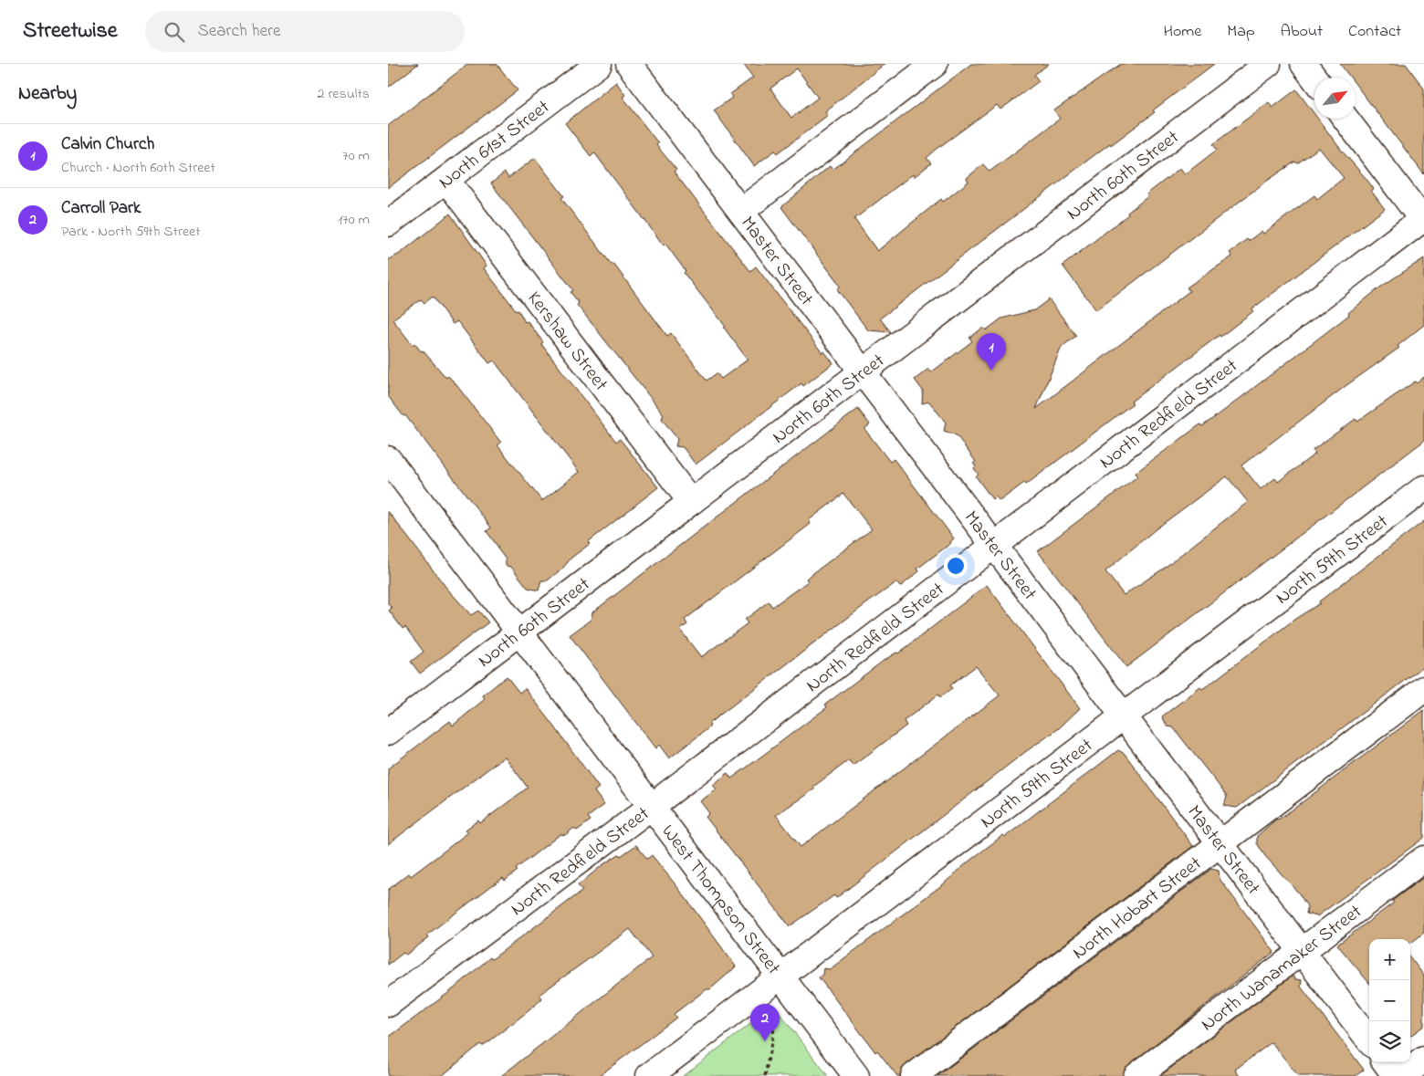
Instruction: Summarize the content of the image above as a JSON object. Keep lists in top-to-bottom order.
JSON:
{
  "streets": {
    "street": [
      "North 61st Street",
      "North 60th Street",
      "Master Street",
      "Kershaw Street",
      "North Redfield Street",
      "North 59th Street",
      "West Thompson Street",
      "North Hobart Street",
      "North Wanamaker Street"
    ]
  },
  "crossings": [
    ["North 61st Street", "Kershaw Street"],
    ["North 60th Street", "Master Street"],
    ["North 60th Street", "Kershaw Street"],
    ["North 60th Street", "West Thompson Street"],
    ["Master Street", "North Redfield Street"],
    ["Master Street", "North 59th Street"],
    ["Master Street", "North Hobart Street"],
    ["Master Street", "North Wanamaker Street"],
    ["North Redfield Street", "West Thompson Street"],
    ["North 59th Street", "West Thompson Street"]
  ],
  "north": "top right",
  "page": {
    "header": "Streetwise",
    "search": "Search here",
    "nav": [
      "Home",
      "Map",
      "About",
      "Contact"
    ],
    "heading": ["Nearby", "2 results"],
    "list": [
      {
        "mark": "1",
        "name": "Calvin Church",
        "note": "Church · North 60th Street",
        "value": "70 m"
      },
      {
        "mark": "2",
        "name": "Carroll Park",
        "note": "Park · North 59th Street",
        "value": "170 m"
      }
    ],
    "pins": ["1", "2"],
    "map_buttons": ["+", "−"]
  }
}
